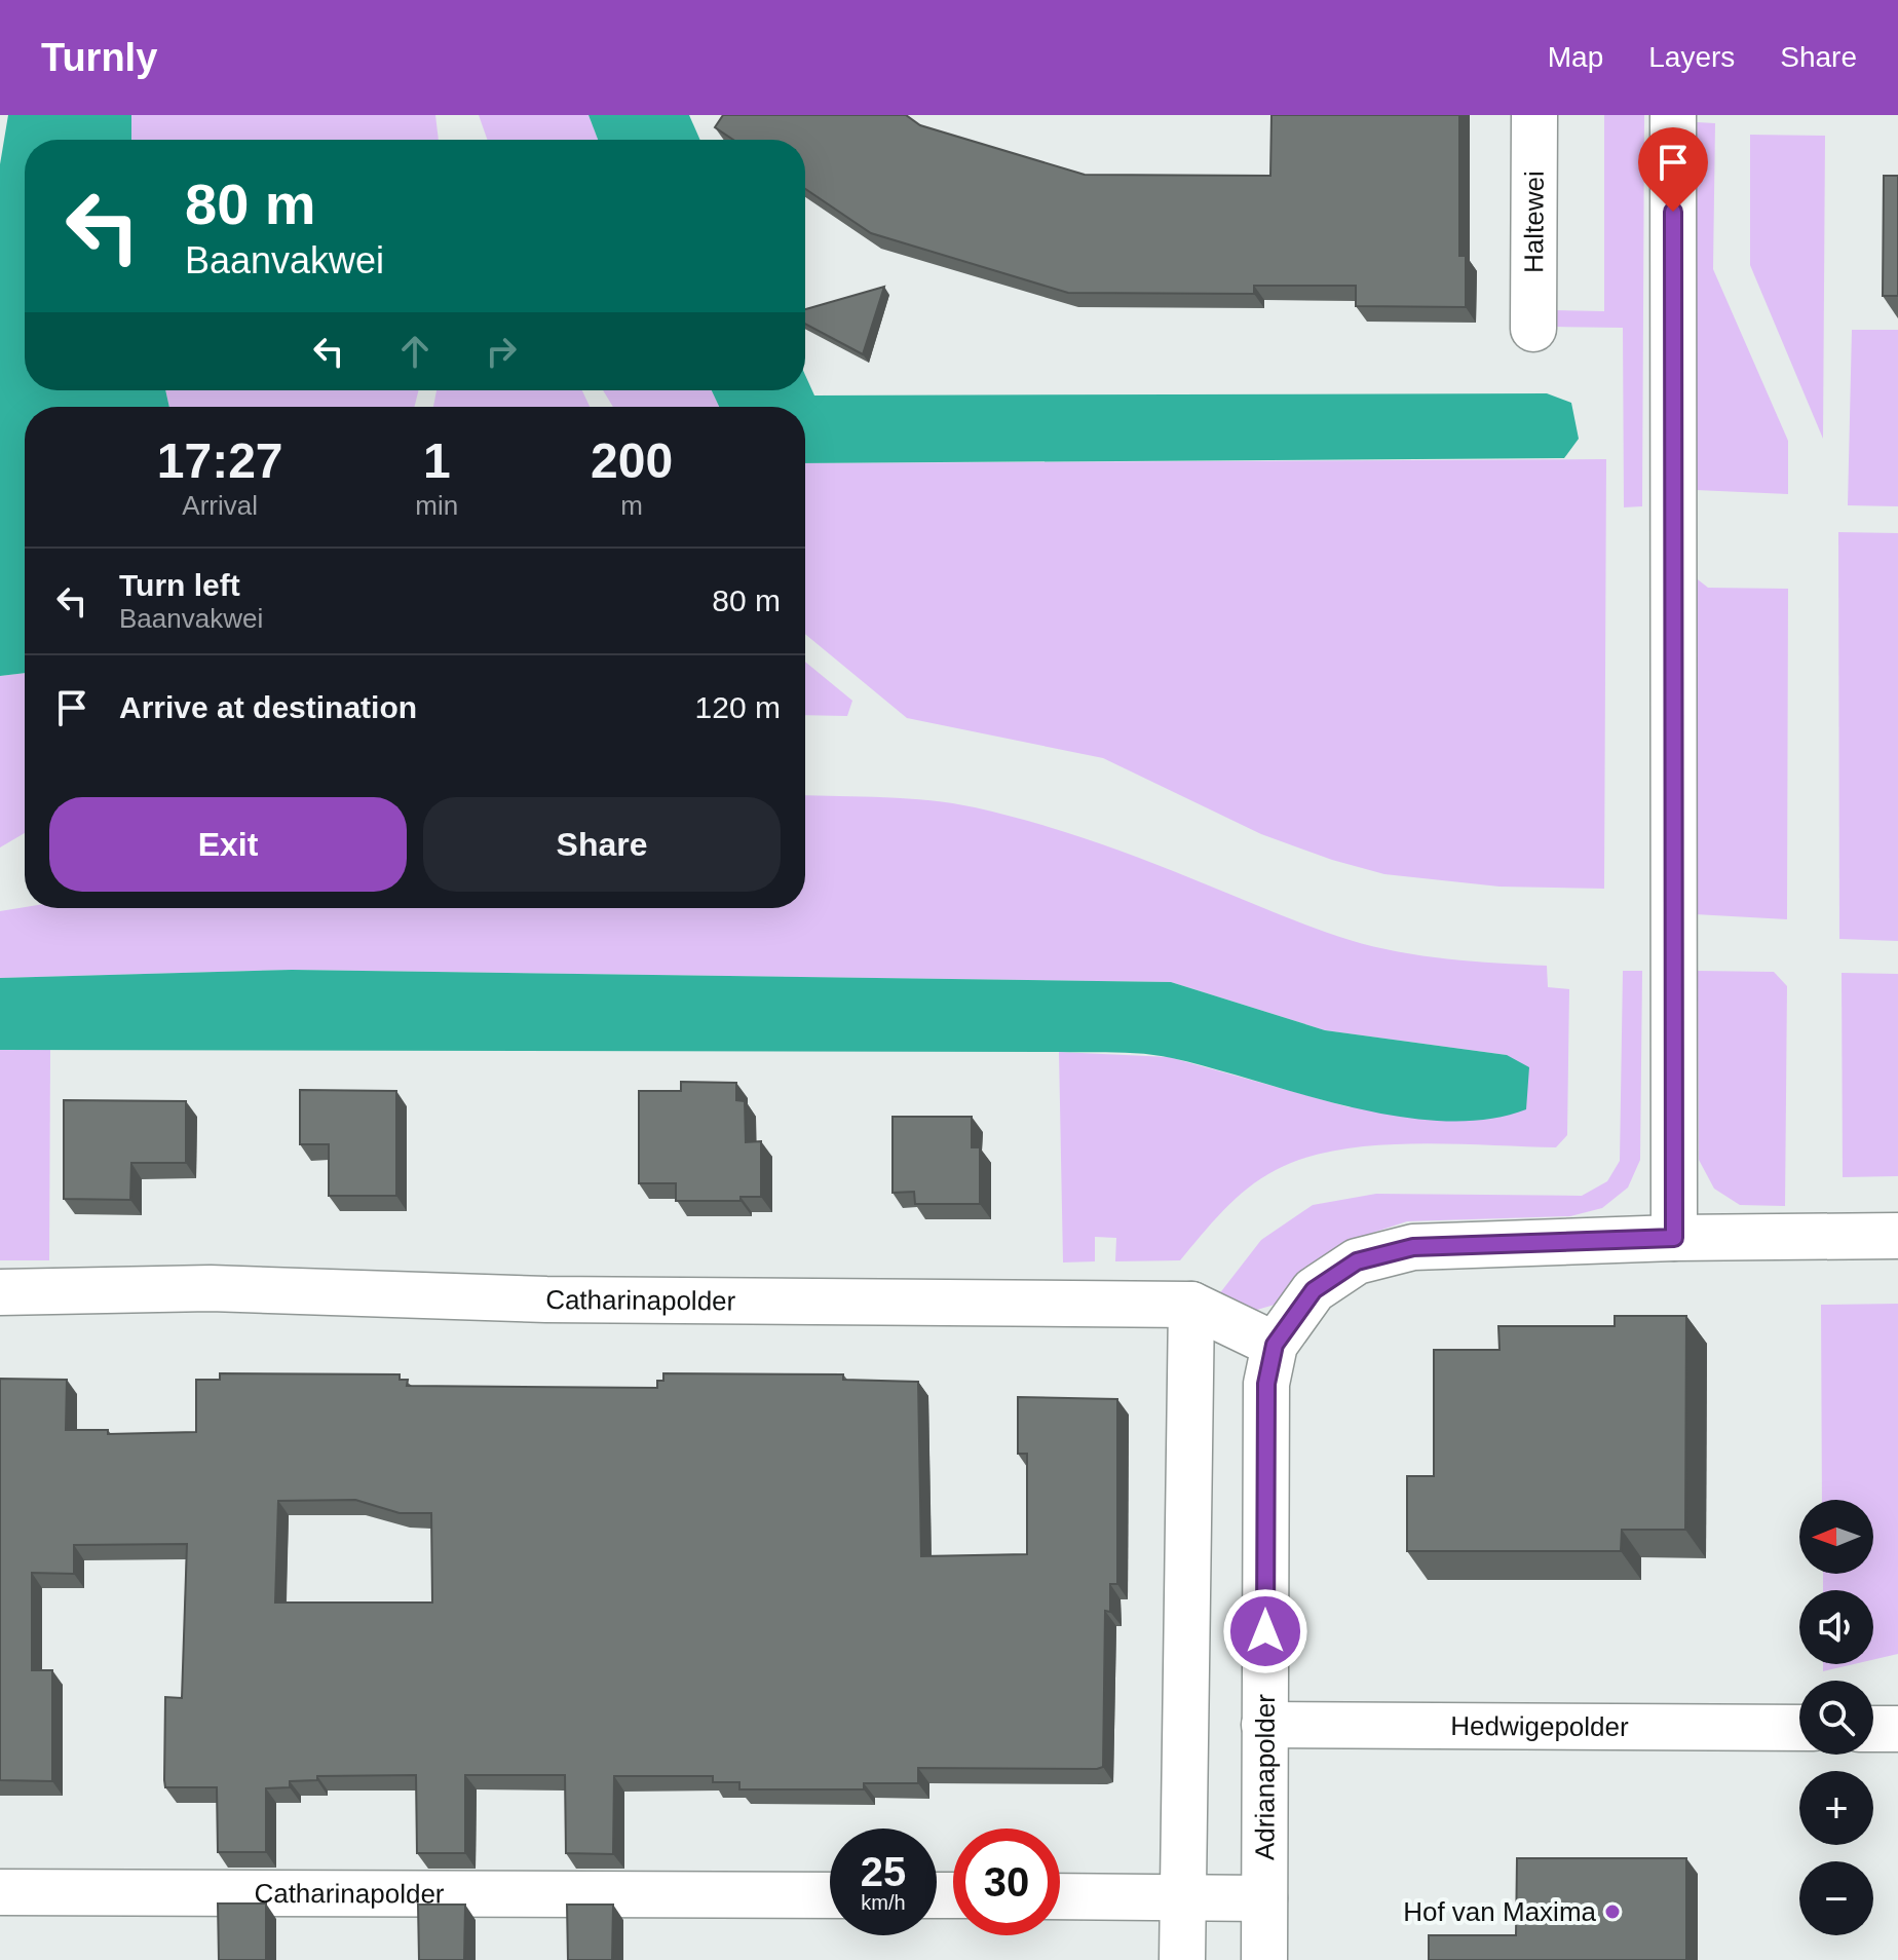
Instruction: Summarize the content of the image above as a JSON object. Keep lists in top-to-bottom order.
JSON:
{
  "streets": {
    "street": [
      "Haltewei",
      "Catharinapolder",
      "Hedwigepolder",
      "Adrianapolder"
    ]
  },
  "crossings": [
    ["Catharinapolder", "Adrianapolder"],
    ["Hedwigepolder", "Adrianapolder"]
  ],
  "places": ["Hof van Maxima"],
  "north": "left",
  "page": {
    "header": "Turnly",
    "nav": ["Map", "Layers", "Share"],
    "turn": ["80 m", "Baanvakwei"],
    "eta": [
      "17:27",
      "Arrival",
      "1",
      "min",
      "200",
      "m"
    ],
    "list": [
      {
        "name": "Turn left",
        "note": "Baanvakwei",
        "value": "80 m"
      },
      {
        "name": "Arrive at destination",
        "value": "120 m"
      }
    ],
    "buttons": ["Exit", "Share"],
    "map_buttons": ["+", "−"],
    "speed": "25 km/h",
    "limit": "30"
  }
}
